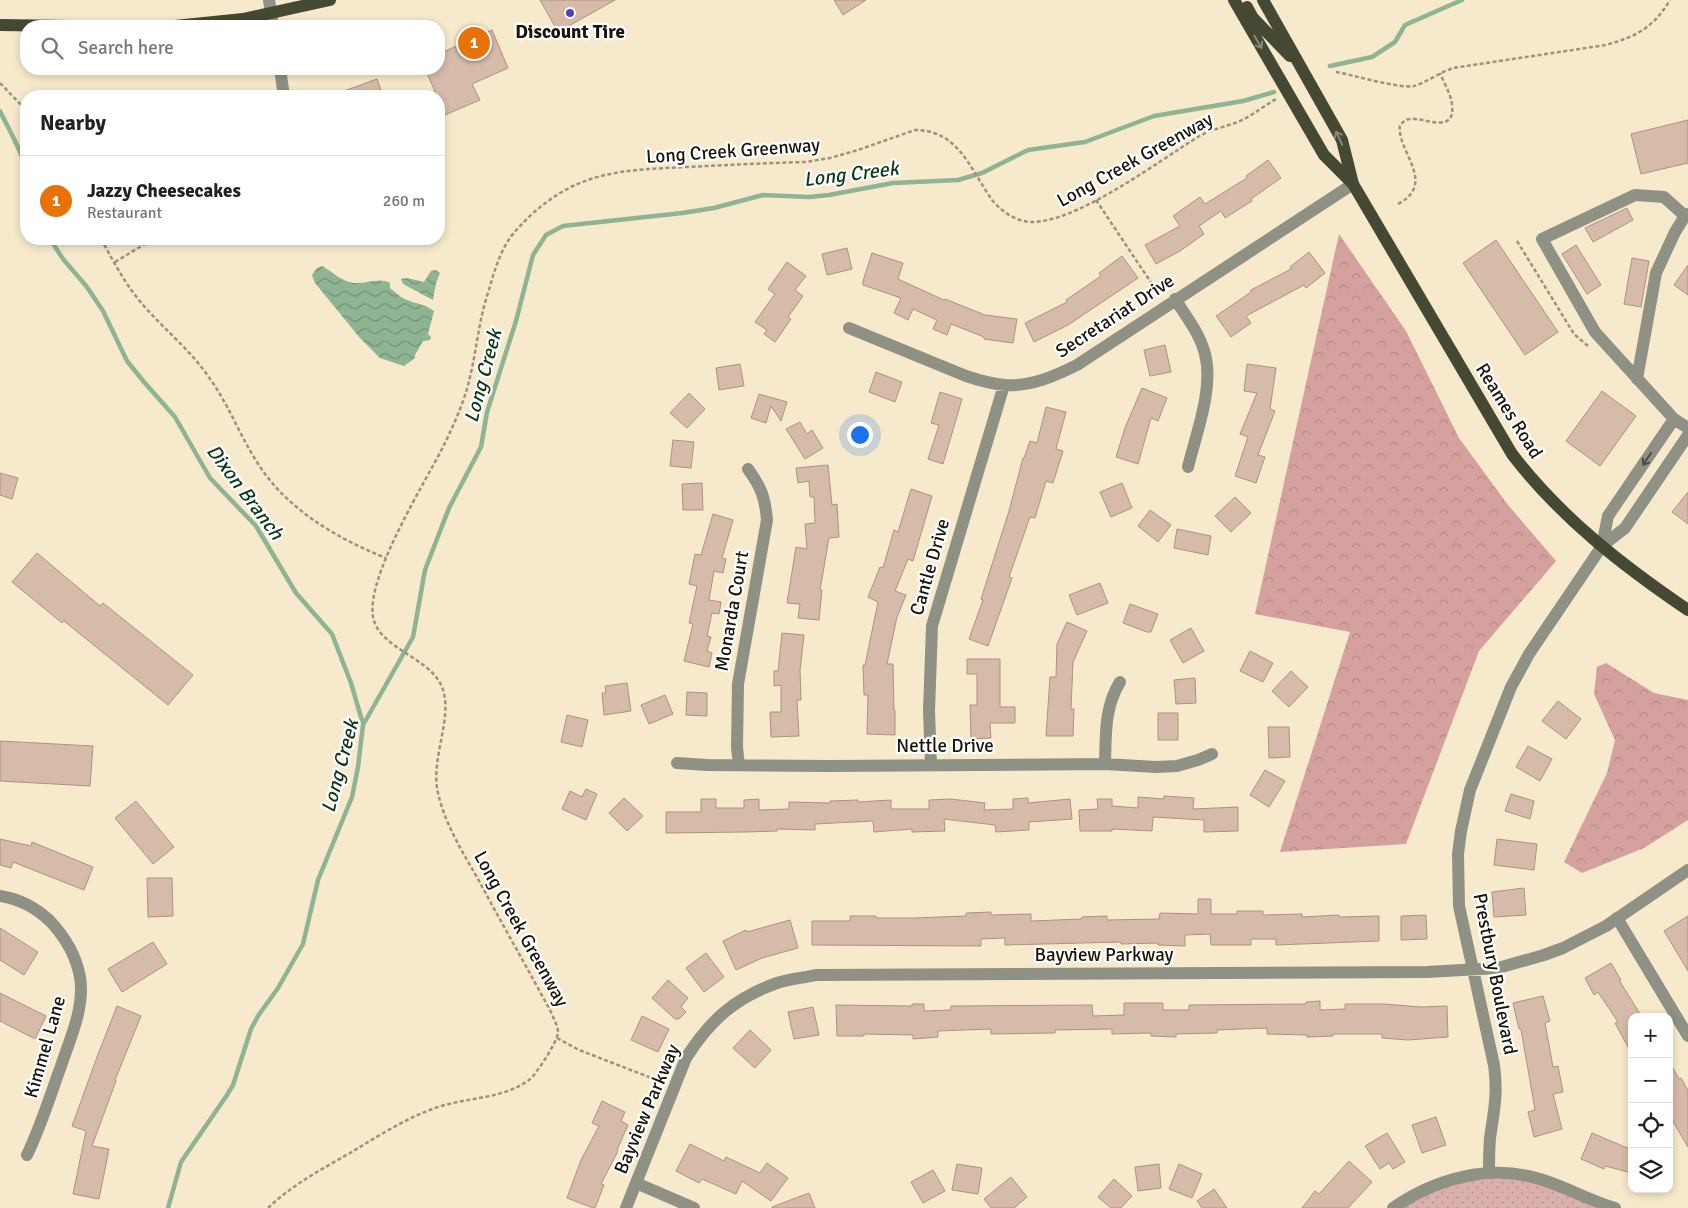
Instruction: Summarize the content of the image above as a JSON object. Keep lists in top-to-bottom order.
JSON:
{
  "streets": {
    "main road": ["Reames Road"],
    "street": [
      "Secretariat Drive",
      "Cantle Drive",
      "Monarda Court",
      "Nettle Drive",
      "Bayview Parkway",
      "Prestbury Boulevard",
      "Kimmel Lane"
    ],
    "path": ["Long Creek Greenway"]
  },
  "crossings": [
    ["Secretariat Drive", "Reames Road"],
    ["Secretariat Drive", "Cantle Drive"],
    ["Reames Road", "Prestbury Boulevard"],
    ["Cantle Drive", "Nettle Drive"],
    ["Monarda Court", "Nettle Drive"],
    ["Bayview Parkway", "Prestbury Boulevard"]
  ],
  "water": ["Long Creek", "Dixon Branch"],
  "places": ["Discount Tire"],
  "page": {
    "search": "Search here",
    "pins": "1",
    "heading": "Nearby",
    "list": [
      {
        "mark": "1",
        "name": "Jazzy Cheesecakes",
        "note": "Restaurant",
        "value": "260 m"
      }
    ],
    "map_buttons": ["+", "−"]
  }
}
